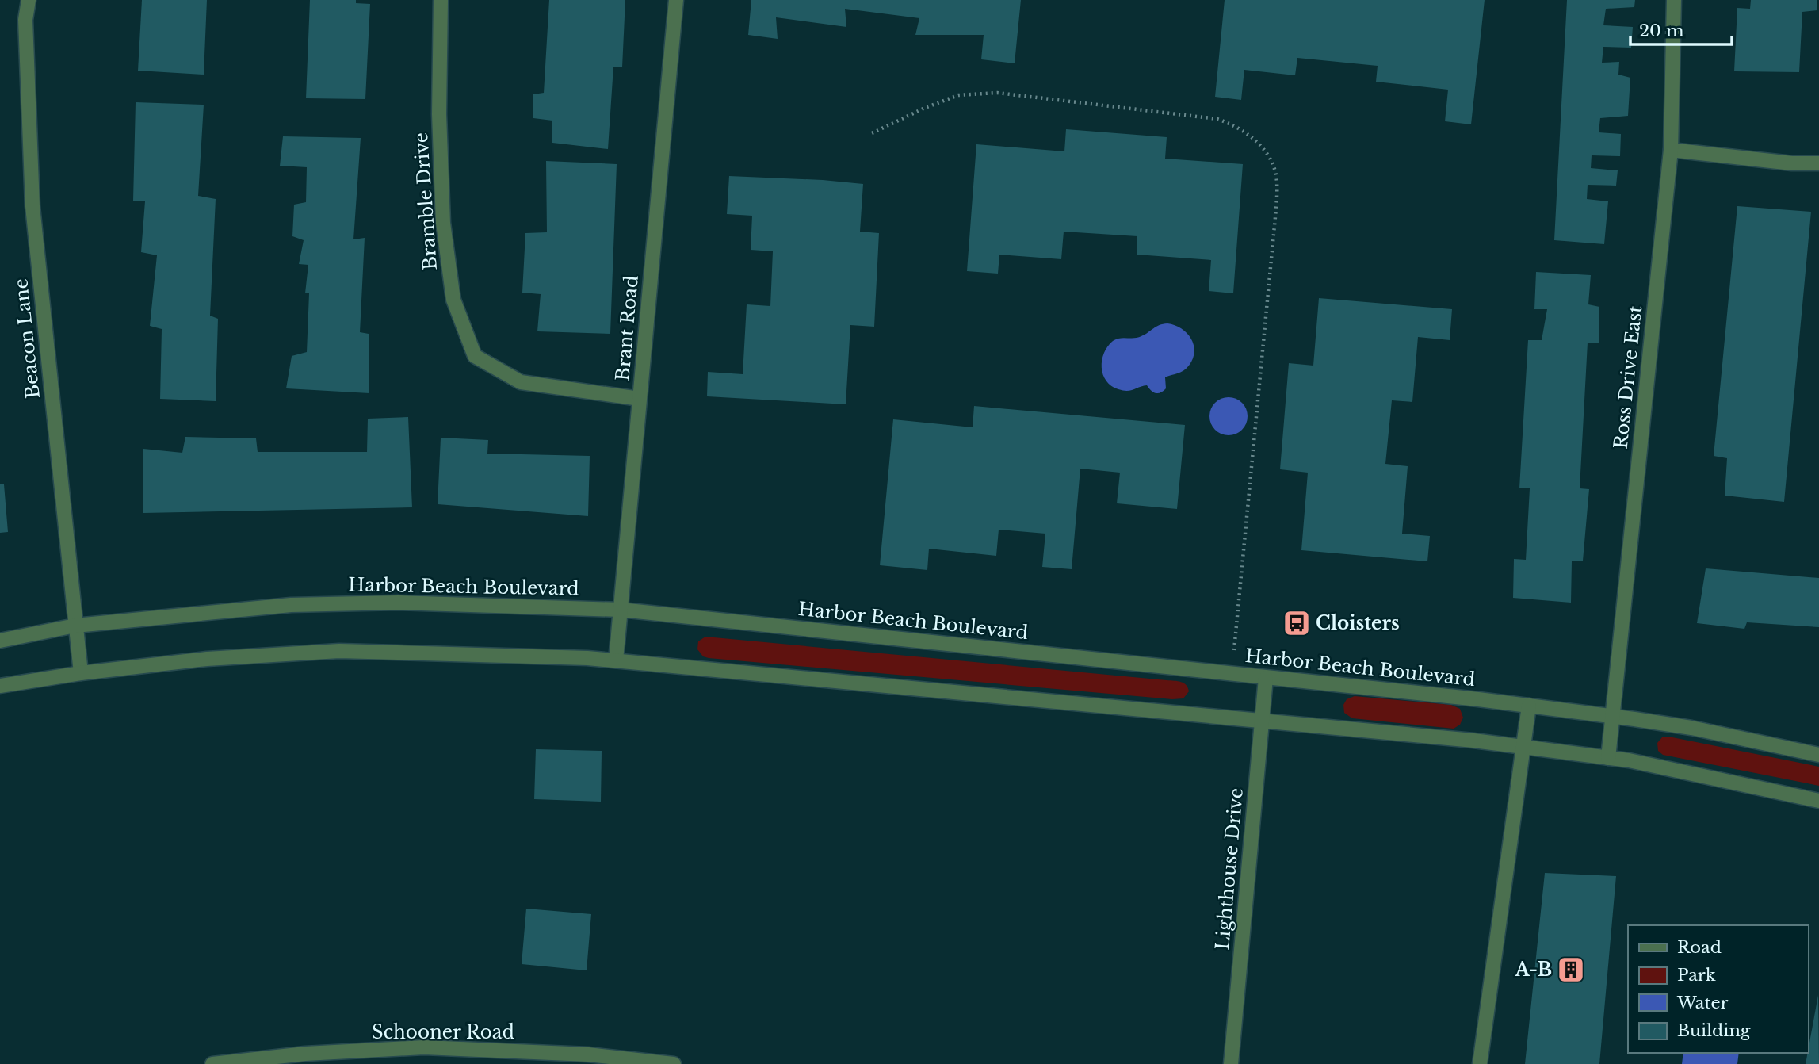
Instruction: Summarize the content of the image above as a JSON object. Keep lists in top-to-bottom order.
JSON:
{
  "streets": {
    "street": [
      "Bramble Drive",
      "Brant Road",
      "Beacon Lane",
      "Ross Drive East",
      "Harbor Beach Boulevard",
      "Lighthouse Drive",
      "Schooner Road"
    ]
  },
  "crossings": [
    ["Bramble Drive", "Brant Road"],
    ["Brant Road", "Harbor Beach Boulevard"],
    ["Beacon Lane", "Harbor Beach Boulevard"],
    ["Ross Drive East", "Harbor Beach Boulevard"],
    ["Harbor Beach Boulevard", "Lighthouse Drive"]
  ],
  "places": {
    "bus stop": ["Cloisters"],
    "building": ["A-B"]
  },
  "legend": [
    "Road",
    "Park",
    "Water",
    "Building"
  ],
  "scale_bar": "20 m"
}
